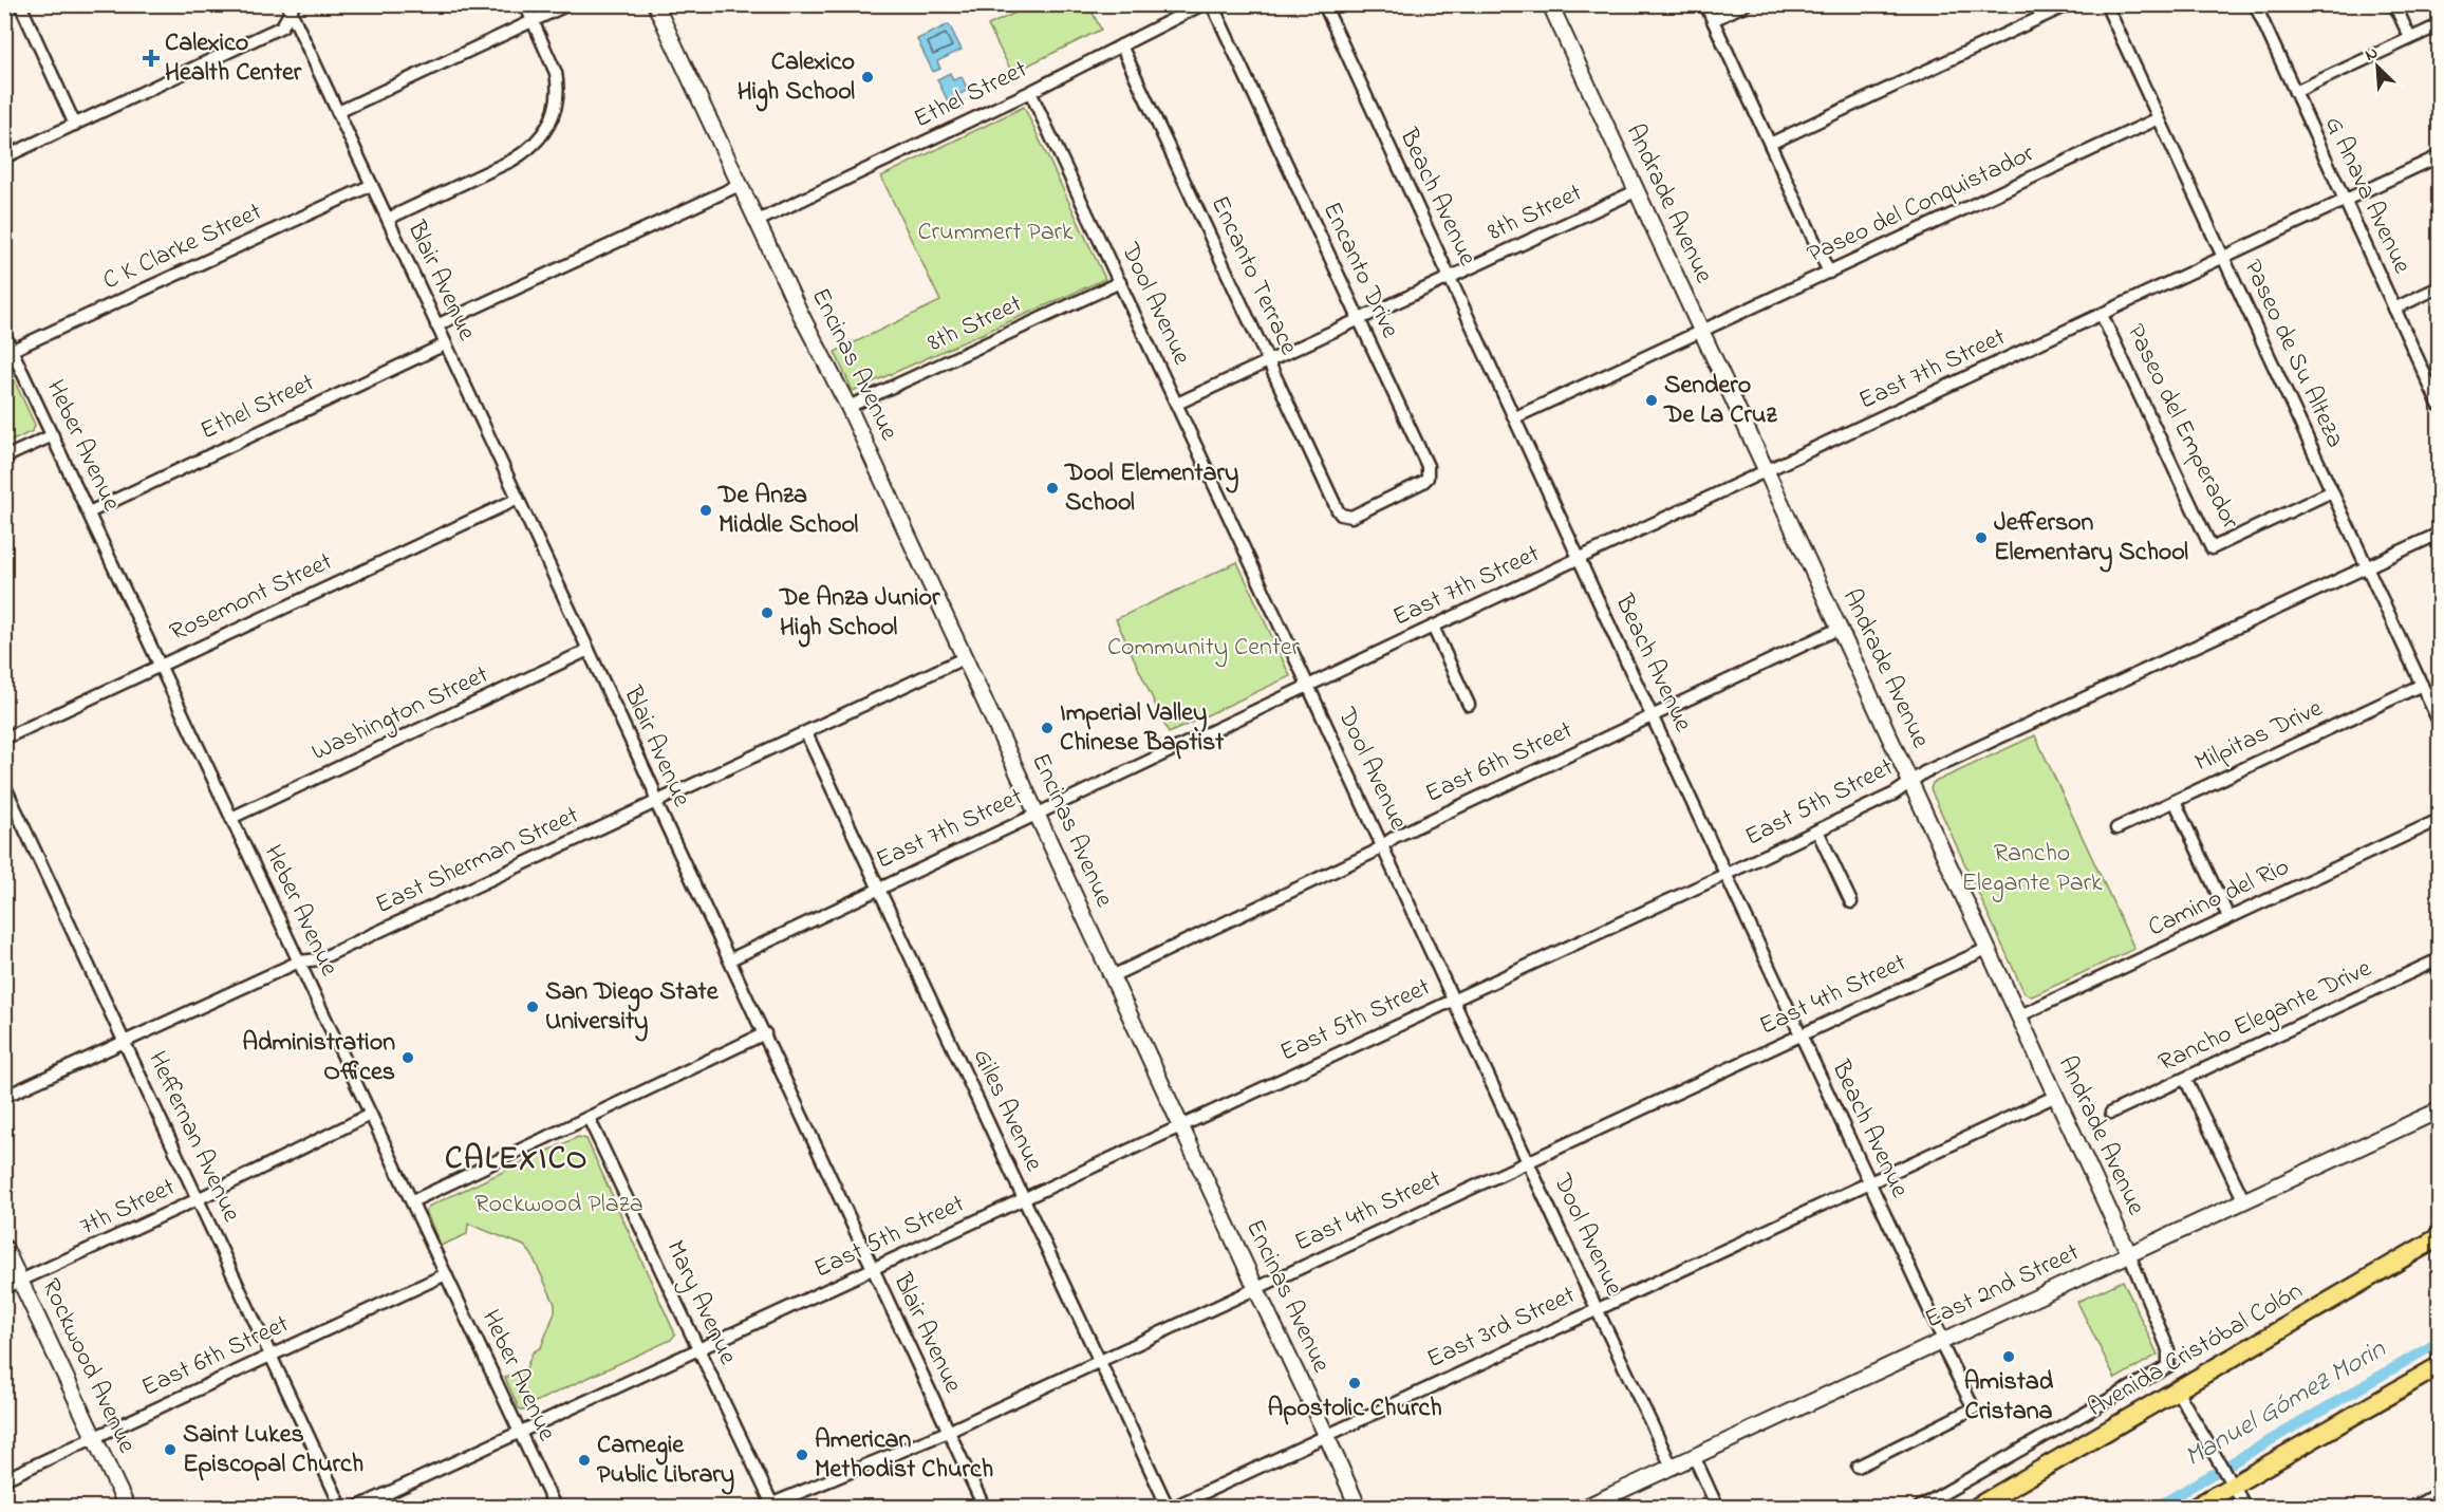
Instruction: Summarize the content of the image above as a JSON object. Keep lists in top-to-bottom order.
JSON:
{
  "streets": {
    "main road": ["Avenida Cristóbal Colón"],
    "street": [
      "Ethel Street",
      "G Anava Avenue",
      "Beach Avenue",
      "Andrade Avenue",
      "Paseo del Conquistador",
      "8th Street",
      "C K Clarke Street",
      "Encanto Drive",
      "Encanto Terrace",
      "Blair Avenue",
      "Dool Avenue",
      "Paseo de Su Alteza",
      "Encinas Avenue",
      "East 7th Street",
      "Paseo del Emperador",
      "Heber Avenue",
      "Rosemont Street",
      "Washington Street",
      "Milpitas Drive",
      "East 6th Street",
      "East 5th Street",
      "East Sherman Street",
      "Camino del Rio",
      "East 4th Street",
      "Rancho Elegante Drive",
      "Giles Avenue",
      "Heffernan Avenue",
      "7th Street",
      "East 2nd Street",
      "Mary Avenue",
      "East 3rd Street",
      "Rockwood Avenue"
    ]
  },
  "crossings": [
    ["Ethel Street", "Encanto Terrace"],
    ["Ethel Street", "Blair Avenue"],
    ["Ethel Street", "Dool Avenue"],
    ["Ethel Street", "Encinas Avenue"],
    ["Ethel Street", "Heber Avenue"],
    ["Beach Avenue", "8th Street"],
    ["Beach Avenue", "East 7th Street"],
    ["Beach Avenue", "East 6th Street"],
    ["Beach Avenue", "East 5th Street"],
    ["Beach Avenue", "East 4th Street"],
    ["Beach Avenue", "East 2nd Street"],
    ["Beach Avenue", "East 3rd Street"],
    ["Andrade Avenue", "Paseo del Conquistador"],
    ["Andrade Avenue", "8th Street"],
    ["Andrade Avenue", "East 7th Street"],
    ["Andrade Avenue", "East 6th Street"],
    ["Andrade Avenue", "East 5th Street"],
    ["Andrade Avenue", "Camino del Rio"],
    ["Andrade Avenue", "East 4th Street"],
    ["Andrade Avenue", "East 2nd Street"],
    ["Andrade Avenue", "East 3rd Street"],
    ["Paseo del Conquistador", "Paseo de Su Alteza"],
    ["8th Street", "Encanto Drive"],
    ["8th Street", "Encanto Terrace"],
    ["8th Street", "Dool Avenue"],
    ["8th Street", "Encinas Avenue"],
    ["C K Clarke Street", "Blair Avenue"],
    ["C K Clarke Street", "Heber Avenue"],
    ["Encanto Drive", "Encanto Terrace"],
    ["Blair Avenue", "East 7th Street"],
    ["Blair Avenue", "Rosemont Street"],
    ["Blair Avenue", "Washington Street"],
    ["Blair Avenue", "East 5th Street"],
    ["Blair Avenue", "East Sherman Street"],
    ["Blair Avenue", "East 4th Street"],
    ["Dool Avenue", "East 7th Street"],
    ["Dool Avenue", "East 6th Street"],
    ["Dool Avenue", "East 5th Street"],
    ["Dool Avenue", "East 4th Street"],
    ["Dool Avenue", "East 2nd Street"],
    ["Dool Avenue", "East 3rd Street"],
    ["Paseo de Su Alteza", "East 7th Street"],
    ["Paseo de Su Alteza", "Paseo del Emperador"],
    ["Paseo de Su Alteza", "Milpitas Drive"],
    ["Paseo de Su Alteza", "East 5th Street"],
    ["Encinas Avenue", "East 7th Street"],
    ["Encinas Avenue", "East 6th Street"],
    ["Encinas Avenue", "East 5th Street"],
    ["Encinas Avenue", "East Sherman Street"],
    ["Encinas Avenue", "East 4th Street"],
    ["Encinas Avenue", "East 3rd Street"],
    ["East 7th Street", "Paseo del Emperador"],
    ["East 7th Street", "Giles Avenue"],
    ["Heber Avenue", "Rosemont Street"],
    ["Heber Avenue", "Washington Street"],
    ["Heber Avenue", "East 6th Street"],
    ["Heber Avenue", "East 5th Street"],
    ["Heber Avenue", "East Sherman Street"],
    ["Heber Avenue", "7th Street"],
    ["East 6th Street", "Heffernan Avenue"],
    ["East 6th Street", "Rockwood Avenue"],
    ["East 5th Street", "Giles Avenue"],
    ["East 5th Street", "Mary Avenue"],
    ["East Sherman Street", "Giles Avenue"],
    ["East Sherman Street", "Heffernan Avenue"],
    ["East 4th Street", "Giles Avenue"],
    ["East 4th Street", "Mary Avenue"],
    ["Heffernan Avenue", "7th Street"],
    ["7th Street", "Rockwood Avenue"]
  ],
  "districts": ["CALEXICO"],
  "water": ["Manuel Gómez Morin"],
  "parks": [
    "Crummert Park",
    "Community Center",
    "Rancho Elegante Park",
    "Rockwood Plaza"
  ],
  "places": {
    "health": ["Calexico Health Center"],
    "other": [
      "Calexico High School",
      "Sendero De La Cruz",
      "Dool Elementary School",
      "De Anza Middle School",
      "Jefferson Elementary School",
      "De Anza Junior High School",
      "Imperial Valley Chinese Baptist",
      "San Diego State University",
      "Administration Offices",
      "Amistad Cristana",
      "Apostolic Church",
      "Saint Lukes Episcopal Church",
      "American Methodist Church",
      "Carnegie Public Library"
    ]
  },
  "north": "top left"
}
